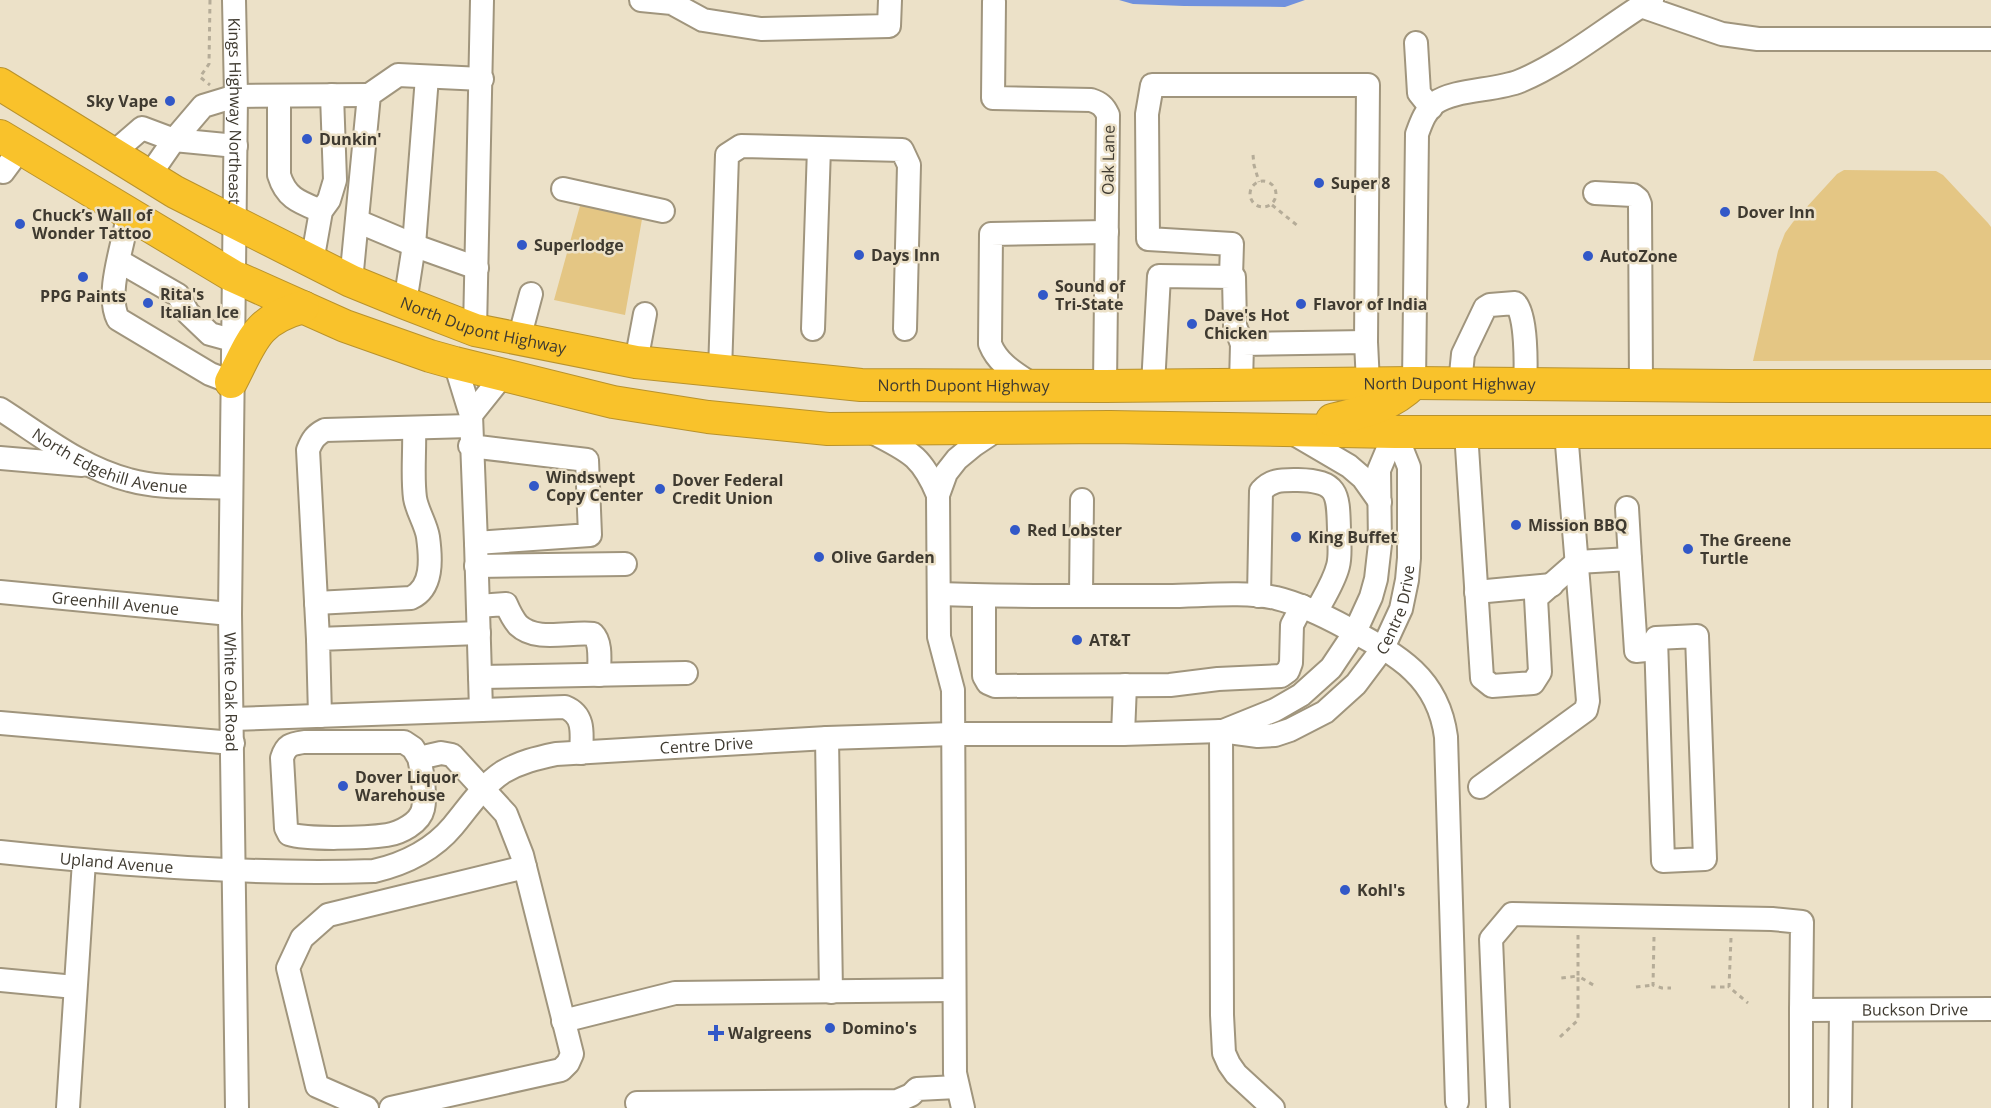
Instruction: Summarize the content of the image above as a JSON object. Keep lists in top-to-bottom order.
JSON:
{
  "streets": {
    "highway": ["North Dupont Highway"],
    "street": [
      "Kings Highway Northeast",
      "Oak Lane",
      "North Edgehill Avenue",
      "Greenhill Avenue",
      "Centre Drive",
      "White Oak Road",
      "Upland Avenue",
      "Buckson Drive"
    ]
  },
  "crossings": [
    ["Kings Highway Northeast", "North Dupont Highway"],
    ["Kings Highway Northeast", "White Oak Road"],
    ["Oak Lane", "North Dupont Highway"],
    ["North Edgehill Avenue", "White Oak Road"],
    ["Greenhill Avenue", "White Oak Road"],
    ["Centre Drive", "White Oak Road"],
    ["Centre Drive", "Upland Avenue"],
    ["White Oak Road", "Upland Avenue"]
  ],
  "places": {
    "other": [
      "Sky Vape",
      "Dunkin'",
      "Super 8",
      "Dover Inn",
      "Chuck’s Wall of Wonder Tattoo",
      "Superlodge",
      "Days Inn",
      "AutoZone",
      "PPG Paints",
      "Sound of Tri-State",
      "Rita's Italian Ice",
      "Flavor of India",
      "Dave's Hot Chicken",
      "Windswept Copy Center",
      "Dover Federal Credit Union",
      "Mission BBQ",
      "Red Lobster",
      "King Buffet",
      "The Greene Turtle",
      "Olive Garden",
      "AT&T",
      "Dover Liquor Warehouse",
      "Kohl's",
      "Domino's"
    ],
    "health": ["Walgreens"]
  }
}
